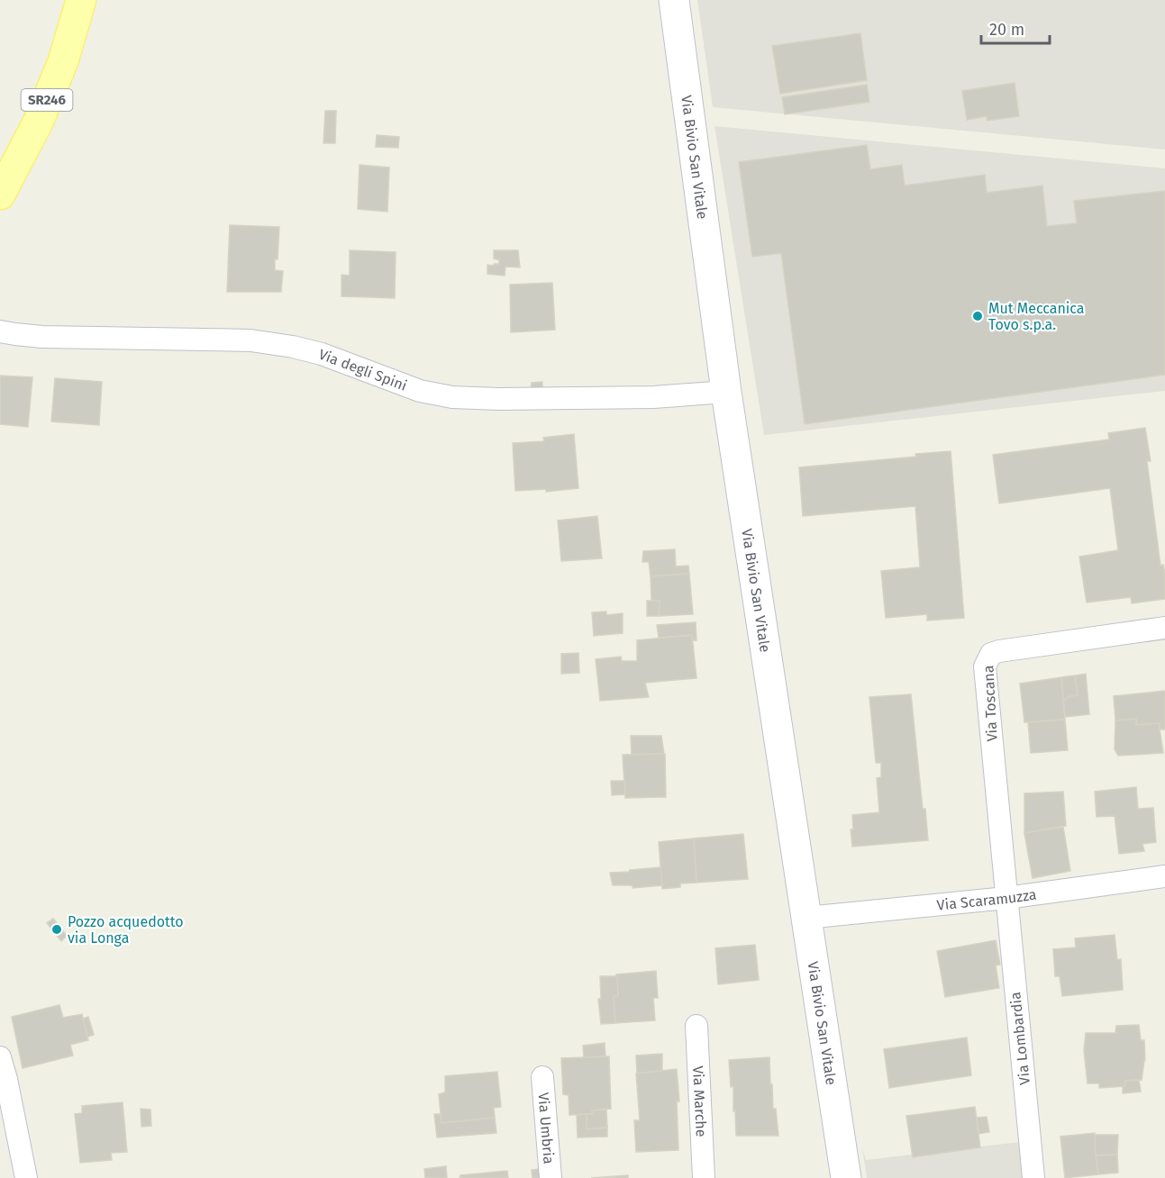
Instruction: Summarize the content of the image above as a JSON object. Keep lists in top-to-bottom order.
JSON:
{
  "streets": {
    "main road": ["SR246", "Via Bivio San Vitale"],
    "street": [
      "Via degli Spini",
      "Via Toscana",
      "Via Scaramuzza",
      "Via Lombardia",
      "Via Marche",
      "Via Umbria"
    ]
  },
  "crossings": [
    ["Via Bivio San Vitale", "Via degli Spini"],
    ["Via Bivio San Vitale", "Via Scaramuzza"],
    ["Via Toscana", "Via Scaramuzza"],
    ["Via Toscana", "Via Lombardia"],
    ["Via Scaramuzza", "Via Lombardia"]
  ],
  "places": ["Mut Meccanica Tovo s.p.a.", "Pozzo acquedotto via Longa"],
  "scale_bar": "20 m"
}
